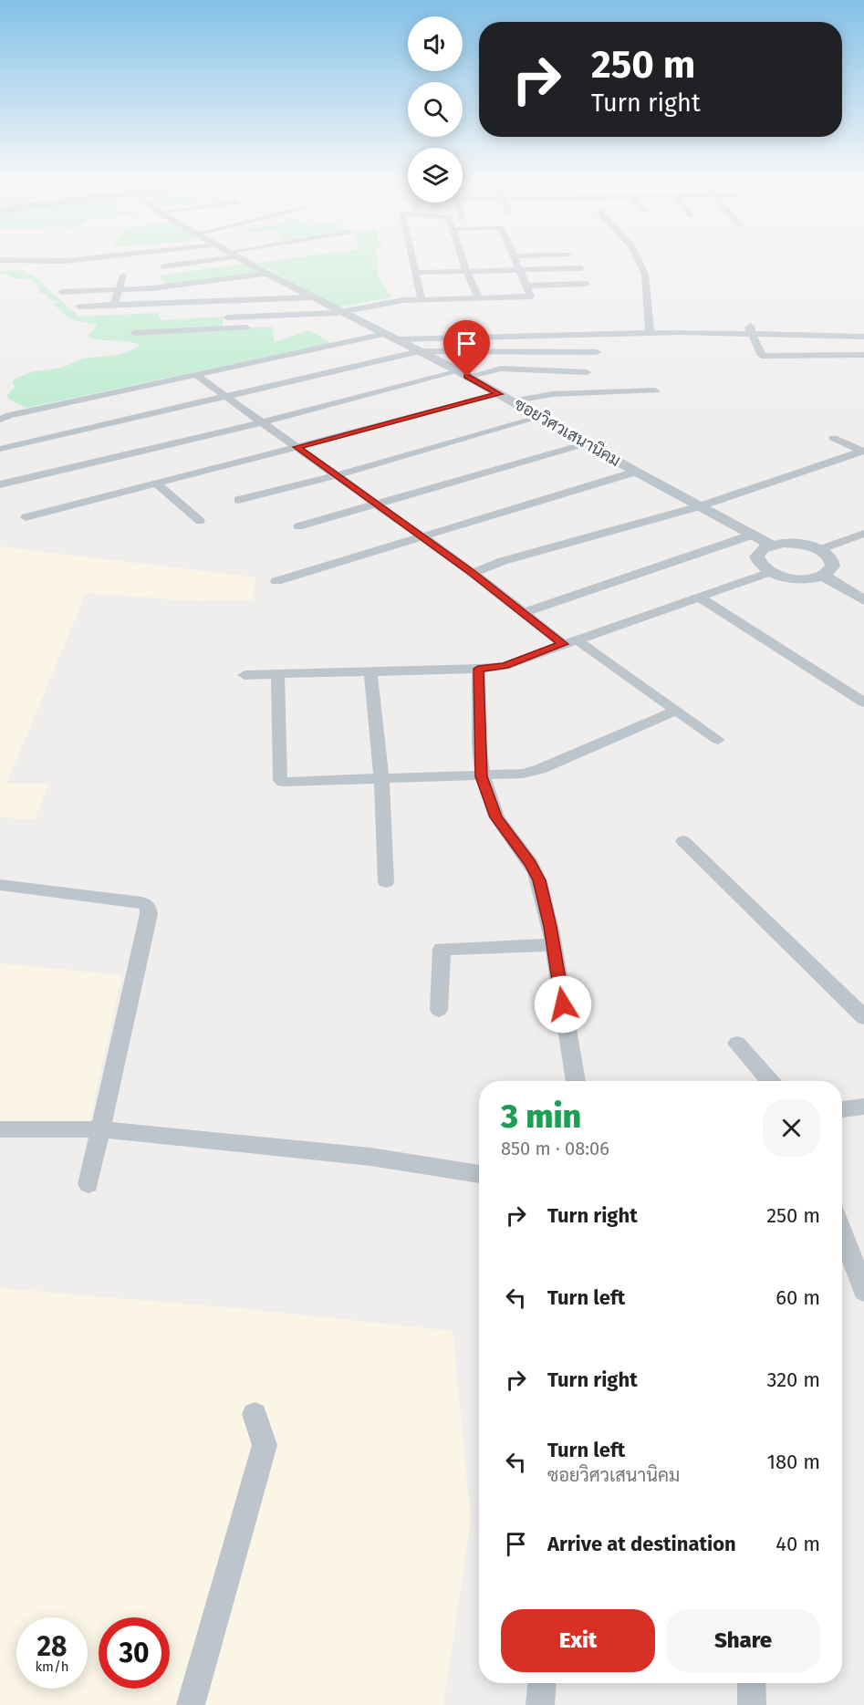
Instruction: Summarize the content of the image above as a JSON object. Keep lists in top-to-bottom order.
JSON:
{
  "streets": {
    "street": ["ซอยวิศวเสนานิคม"]
  },
  "page": {
    "turn": ["250 m", "Turn right"],
    "heading": ["3 min", "850 m · 08:06"],
    "list": [
      {
        "name": "Turn right",
        "value": "250 m"
      },
      {
        "name": "Turn left",
        "value": "60 m"
      },
      {
        "name": "Turn right",
        "value": "320 m"
      },
      {
        "name": "Turn left",
        "note": "ซอยวิศวเสนานิคม",
        "value": "180 m"
      },
      {
        "name": "Arrive at destination",
        "value": "40 m"
      }
    ],
    "buttons": ["Exit", "Share"],
    "speed": "28 km/h",
    "limit": "30"
  }
}
